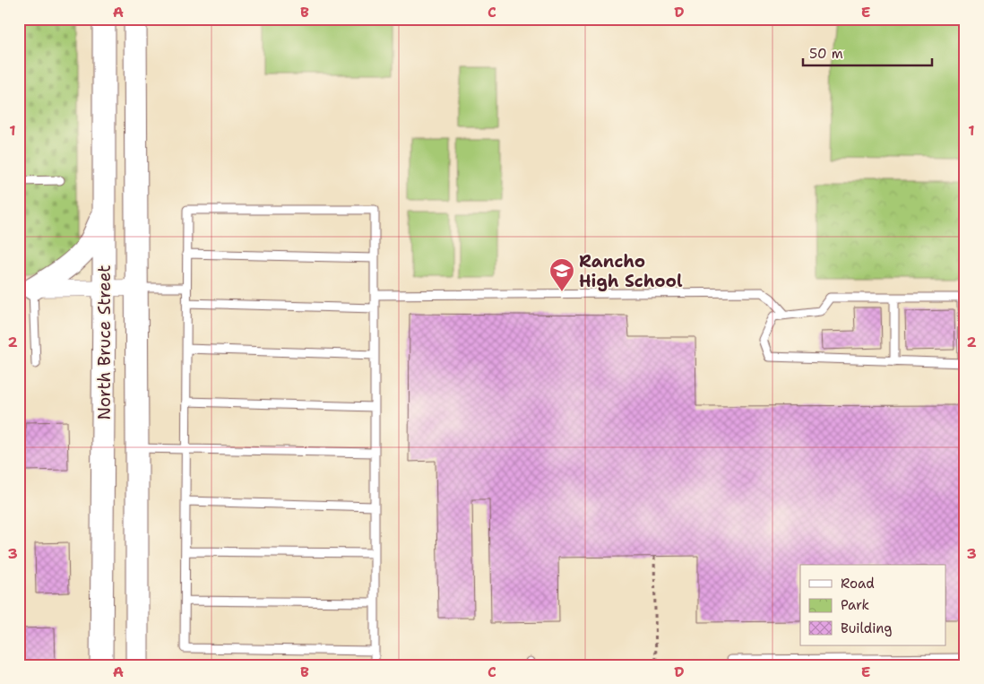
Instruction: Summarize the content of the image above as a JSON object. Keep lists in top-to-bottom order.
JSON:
{
  "streets": {
    "main road": ["North Bruce Street"]
  },
  "places": {
    "school or university": ["Rancho High School"]
  },
  "legend": ["Road", "Park", "Building"],
  "scale_bar": "50 m",
  "grid": {
    "columns": [
      "A",
      "B",
      "C",
      "D",
      "E"
    ],
    "rows": ["1", "2", "3"]
  }
}
